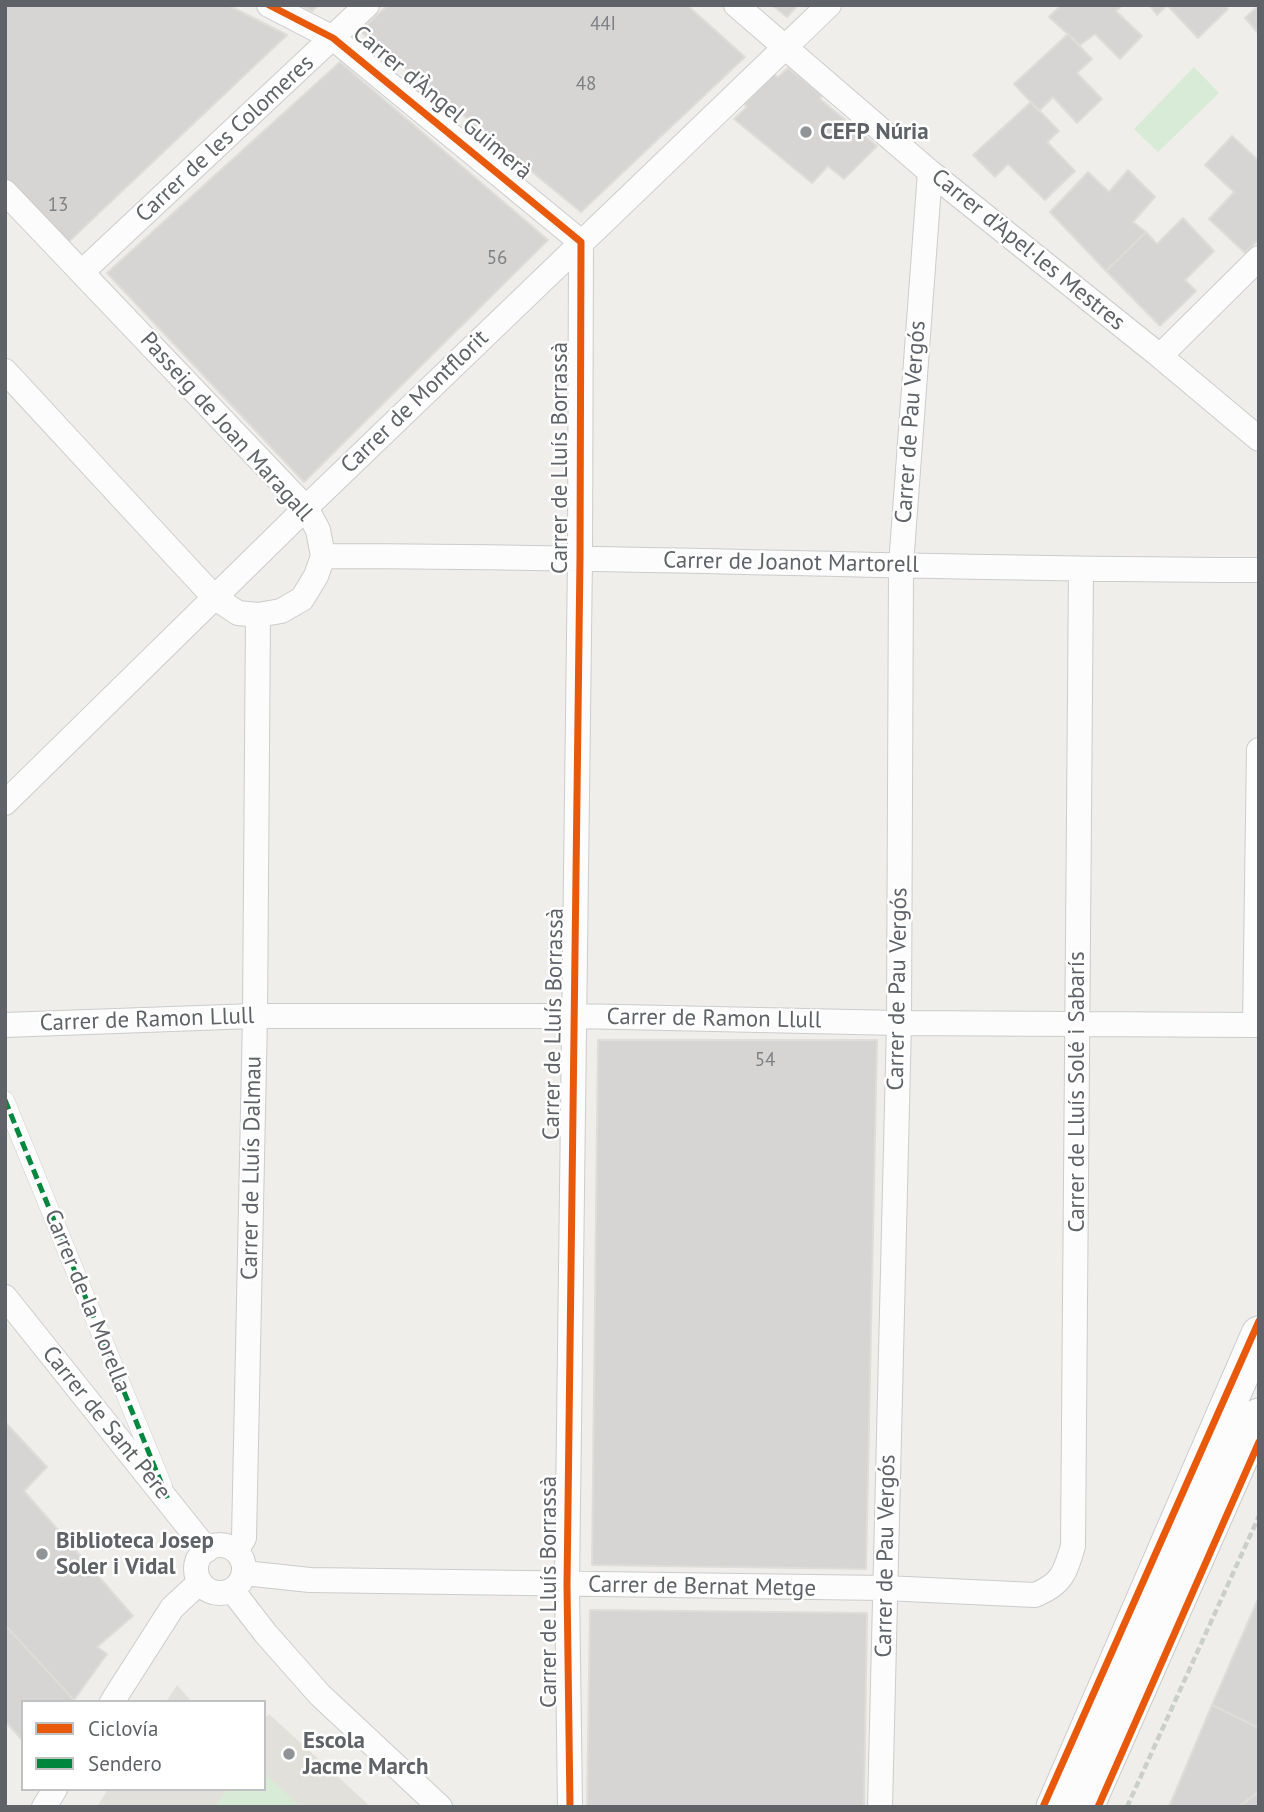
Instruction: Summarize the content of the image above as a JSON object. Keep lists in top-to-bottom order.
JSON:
{
  "streets": {
    "street": [
      "Carrer d'Àngel Guimerà",
      "Carrer de les Colomeres",
      "Carrer d'Apel·les Mestres",
      "Carrer de Montflorit",
      "Carrer de Pau Vergós",
      "Passeig de Joan Maragall",
      "Carrer de Lluís Borrassà",
      "Carrer de Joanot Martorell",
      "Carrer de Ramon Llull",
      "Carrer de Lluís Solé i Sabarís",
      "Carrer de Lluís Dalmau",
      "Carrer de la Morella",
      "Carrer de Sant Pere",
      "Carrer de Bernat Metge"
    ]
  },
  "crossings": [
    ["Carrer d'Àngel Guimerà", "Carrer de les Colomeres"],
    ["Carrer d'Àngel Guimerà", "Carrer de Montflorit"],
    ["Carrer d'Àngel Guimerà", "Carrer de Lluís Borrassà"],
    ["Carrer de les Colomeres", "Passeig de Joan Maragall"],
    ["Carrer d'Apel·les Mestres", "Carrer de Montflorit"],
    ["Carrer d'Apel·les Mestres", "Carrer de Pau Vergós"],
    ["Carrer de Montflorit", "Passeig de Joan Maragall"],
    ["Carrer de Montflorit", "Carrer de Lluís Borrassà"],
    ["Carrer de Pau Vergós", "Carrer de Joanot Martorell"],
    ["Carrer de Pau Vergós", "Carrer de Ramon Llull"],
    ["Carrer de Pau Vergós", "Carrer de Bernat Metge"],
    ["Passeig de Joan Maragall", "Carrer de Joanot Martorell"],
    ["Carrer de Lluís Borrassà", "Carrer de Joanot Martorell"],
    ["Carrer de Lluís Borrassà", "Carrer de Ramon Llull"],
    ["Carrer de Lluís Borrassà", "Carrer de Bernat Metge"],
    ["Carrer de Joanot Martorell", "Carrer de Lluís Solé i Sabarís"],
    ["Carrer de Ramon Llull", "Carrer de Lluís Solé i Sabarís"],
    ["Carrer de Ramon Llull", "Carrer de Lluís Dalmau"],
    ["Carrer de Lluís Solé i Sabarís", "Carrer de Bernat Metge"],
    ["Carrer de Lluís Dalmau", "Carrer de Sant Pere"],
    ["Carrer de Lluís Dalmau", "Carrer de Bernat Metge"],
    ["Carrer de la Morella", "Carrer de Sant Pere"],
    ["Carrer de Sant Pere", "Carrer de Bernat Metge"]
  ],
  "places": ["CEFP Núria", "Biblioteca Josep Soler i Vidal", "Escola Jacme March"],
  "house_numbers": [
    "44I",
    "48",
    "13",
    "56",
    "54"
  ],
  "legend": ["Ciclovía", "Sendero"]
}
